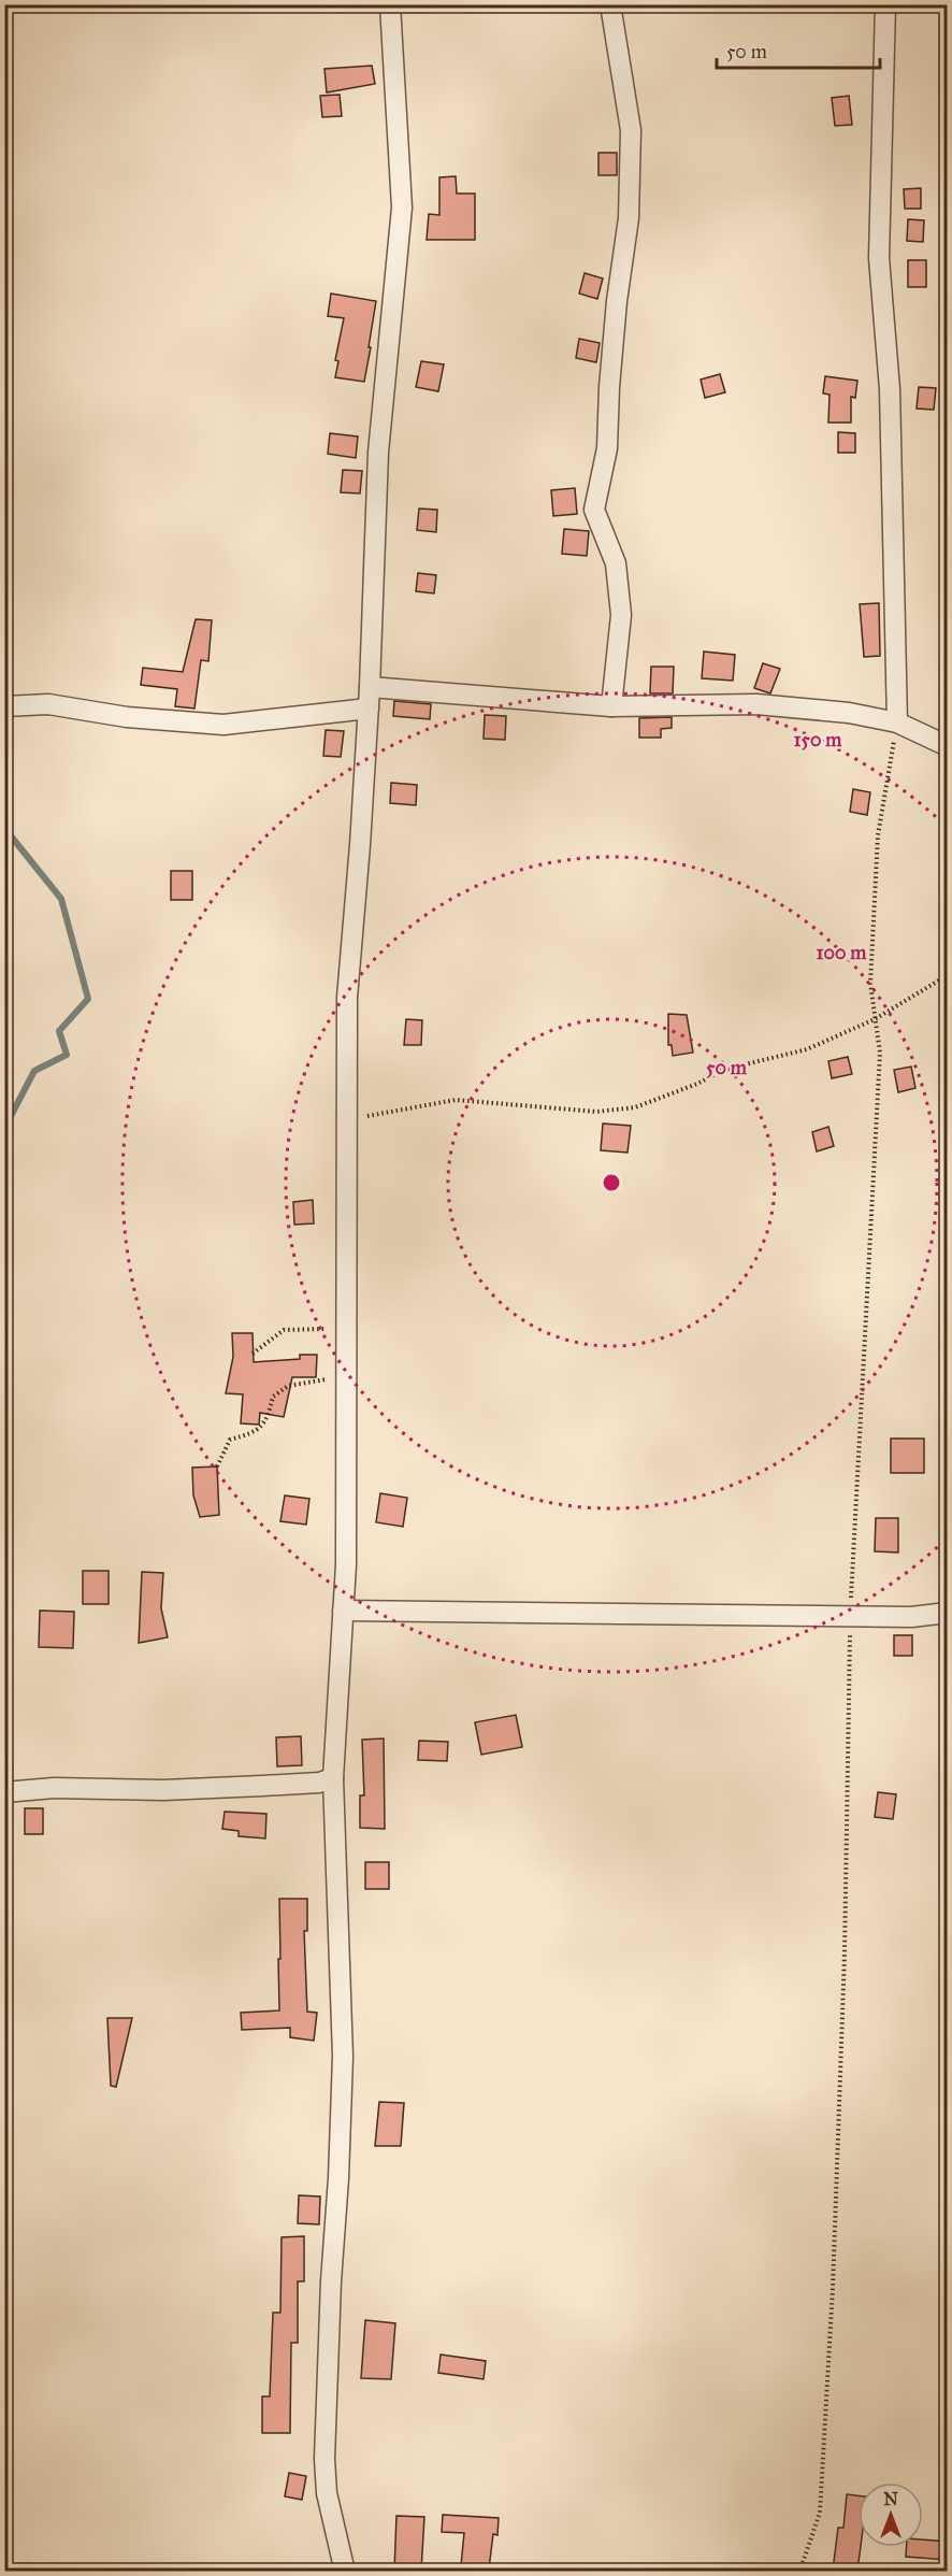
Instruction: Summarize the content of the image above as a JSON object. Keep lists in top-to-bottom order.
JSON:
{
  "scale_bar": "50 m",
  "north": "top",
  "rings": ["150 m", "100 m", "50 m"]
}
